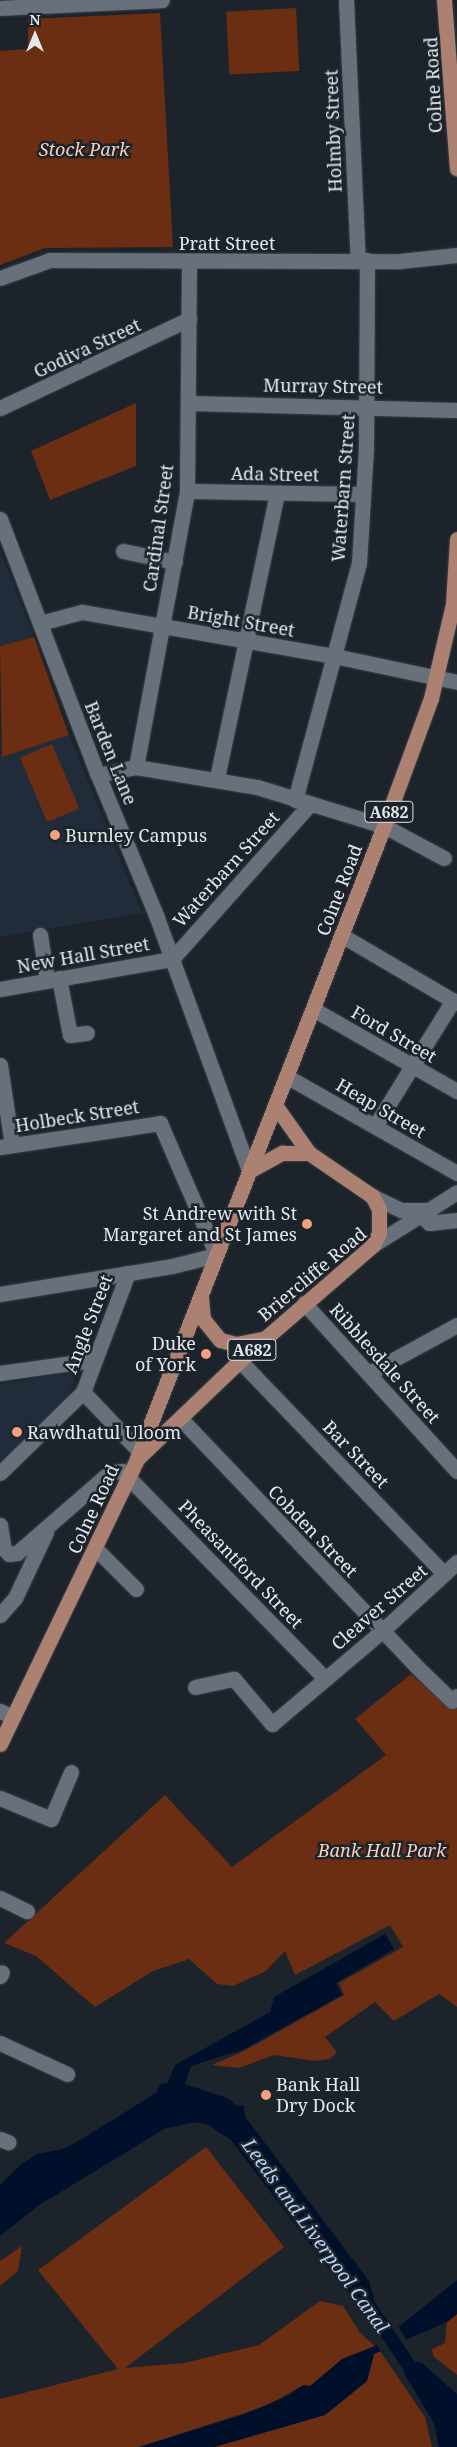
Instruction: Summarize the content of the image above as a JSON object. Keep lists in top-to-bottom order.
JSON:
{
  "streets": {
    "main road": ["Colne Road", "A682", "Briercliffe Road"],
    "street": [
      "Holmby Street",
      "Pratt Street",
      "Godiva Street",
      "Murray Street",
      "Ada Street",
      "Waterbarn Street",
      "Cardinal Street",
      "Bright Street",
      "Barden Lane",
      "New Hall Street",
      "Ford Street",
      "Heap Street",
      "Holbeck Street",
      "Angle Street",
      "Ribblesdale Street",
      "Bar Street",
      "Cobden Street",
      "Pheasantford Street",
      "Cleaver Street"
    ]
  },
  "crossings": [
    ["Colne Road", "Bright Street"],
    ["Colne Road", "Barden Lane"],
    ["Colne Road", "A682"],
    ["Colne Road", "Ford Street"],
    ["Colne Road", "Heap Street"],
    ["Colne Road", "Holbeck Street"],
    ["Colne Road", "Briercliffe Road"],
    ["Colne Road", "Pheasantford Street"],
    ["Holmby Street", "Pratt Street"],
    ["Holmby Street", "Waterbarn Street"],
    ["Pratt Street", "Waterbarn Street"],
    ["Pratt Street", "Cardinal Street"],
    ["Godiva Street", "Cardinal Street"],
    ["Murray Street", "Waterbarn Street"],
    ["Murray Street", "Cardinal Street"],
    ["Ada Street", "Waterbarn Street"],
    ["Ada Street", "Cardinal Street"],
    ["Waterbarn Street", "Bright Street"],
    ["Waterbarn Street", "Barden Lane"],
    ["Waterbarn Street", "New Hall Street"],
    ["Cardinal Street", "Bright Street"],
    ["Bright Street", "Barden Lane"],
    ["Barden Lane", "New Hall Street"],
    ["A682", "Briercliffe Road"],
    ["Briercliffe Road", "Ribblesdale Street"],
    ["Briercliffe Road", "Bar Street"],
    ["Briercliffe Road", "Cobden Street"],
    ["Bar Street", "Cleaver Street"],
    ["Cobden Street", "Cleaver Street"],
    ["Pheasantford Street", "Cleaver Street"]
  ],
  "water": ["Leeds and Liverpool Canal"],
  "parks": ["Stock Park", "Bank Hall Park"],
  "places": [
    "Burnley Campus",
    "St Andrew with St Margaret and St James",
    "Duke of York",
    "Rawdhatul Uloom",
    "Bank Hall Dry Dock"
  ],
  "north": "top"
}
